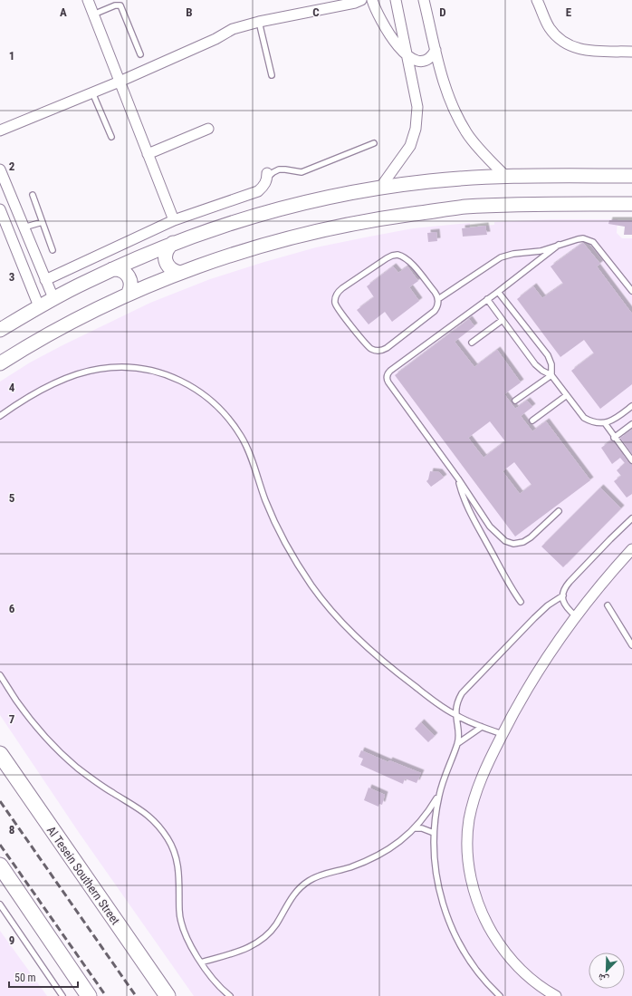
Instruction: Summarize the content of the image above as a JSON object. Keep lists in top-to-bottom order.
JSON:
{
  "streets": {
    "main road": ["Al Tesein Southern Street"]
  },
  "scale_bar": "50 m",
  "north": "bottom left",
  "grid": {
    "columns": [
      "A",
      "B",
      "C",
      "D",
      "E"
    ],
    "rows": [
      "1",
      "2",
      "3",
      "4",
      "5",
      "6",
      "7",
      "8",
      "9"
    ]
  }
}
